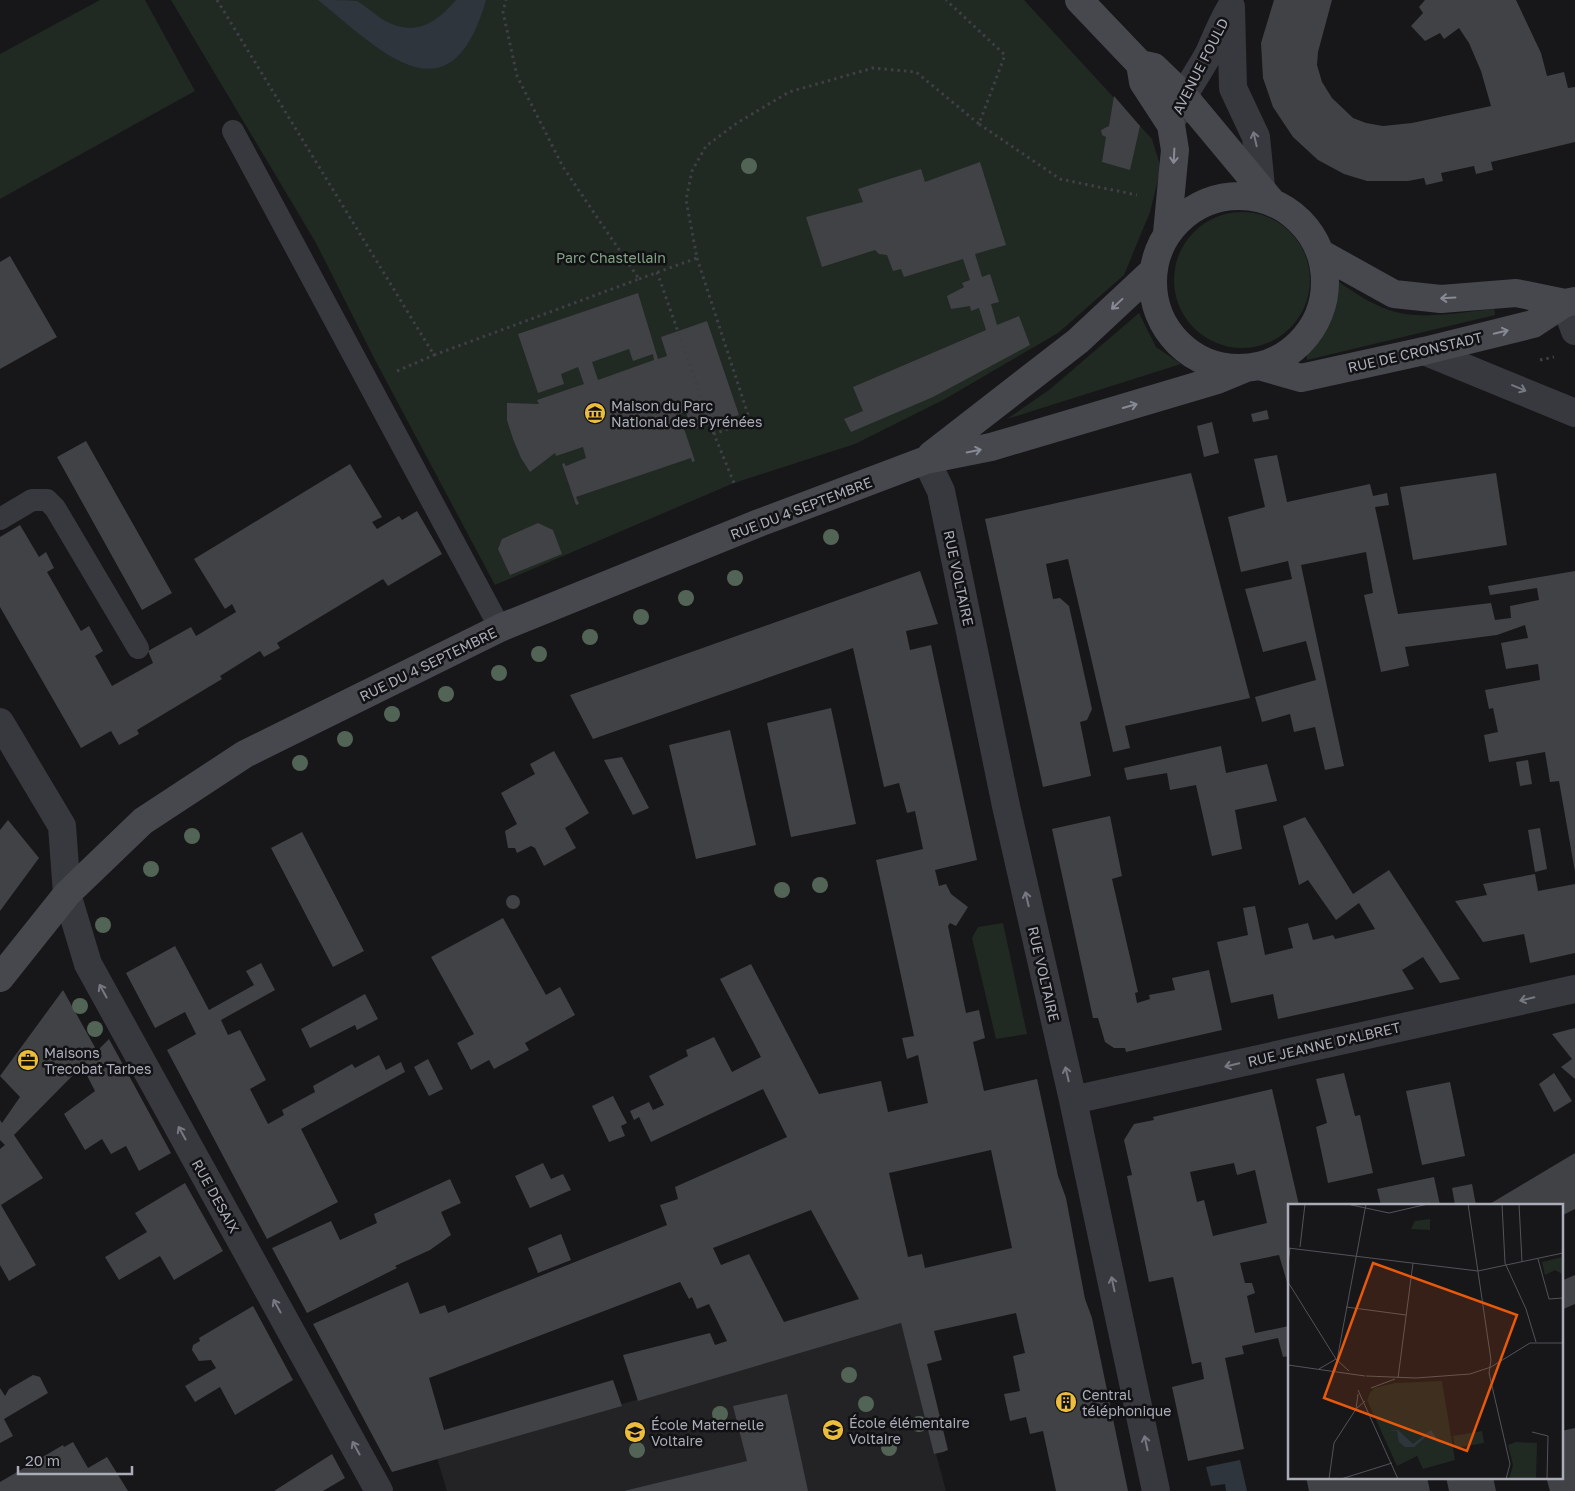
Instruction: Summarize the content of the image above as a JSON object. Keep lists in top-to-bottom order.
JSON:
{
  "streets": {
    "main road": ["RUE DE CRONSTADT", "RUE DU 4 SEPTEMBRE"],
    "street": [
      "AVENUE FOULD",
      "RUE VOLTAIRE",
      "RUE JEANNE D'ALBRET",
      "RUE DESAIX"
    ]
  },
  "crossings": [
    ["AVENUE FOULD", "RUE DE CRONSTADT"],
    ["AVENUE FOULD", "RUE DU 4 SEPTEMBRE"],
    ["RUE DE CRONSTADT", "RUE DU 4 SEPTEMBRE"],
    ["RUE DU 4 SEPTEMBRE", "RUE VOLTAIRE"],
    ["RUE DU 4 SEPTEMBRE", "RUE DESAIX"],
    ["RUE VOLTAIRE", "RUE JEANNE D'ALBRET"]
  ],
  "one_way": [
    "AVENUE FOULD",
    "RUE DE CRONSTADT",
    "RUE VOLTAIRE",
    "RUE JEANNE D'ALBRET",
    "RUE DESAIX"
  ],
  "parks": ["Parc Chastellain"],
  "places": {
    "museum": ["Maison du Parc National des Pyrénées"],
    "office": ["Maisons Trecobat Tarbes"],
    "building": ["Central téléphonique"],
    "school or university": ["École élémentaire Voltaire", "École Maternelle Voltaire"]
  },
  "scale_bar": "20 m"
}
